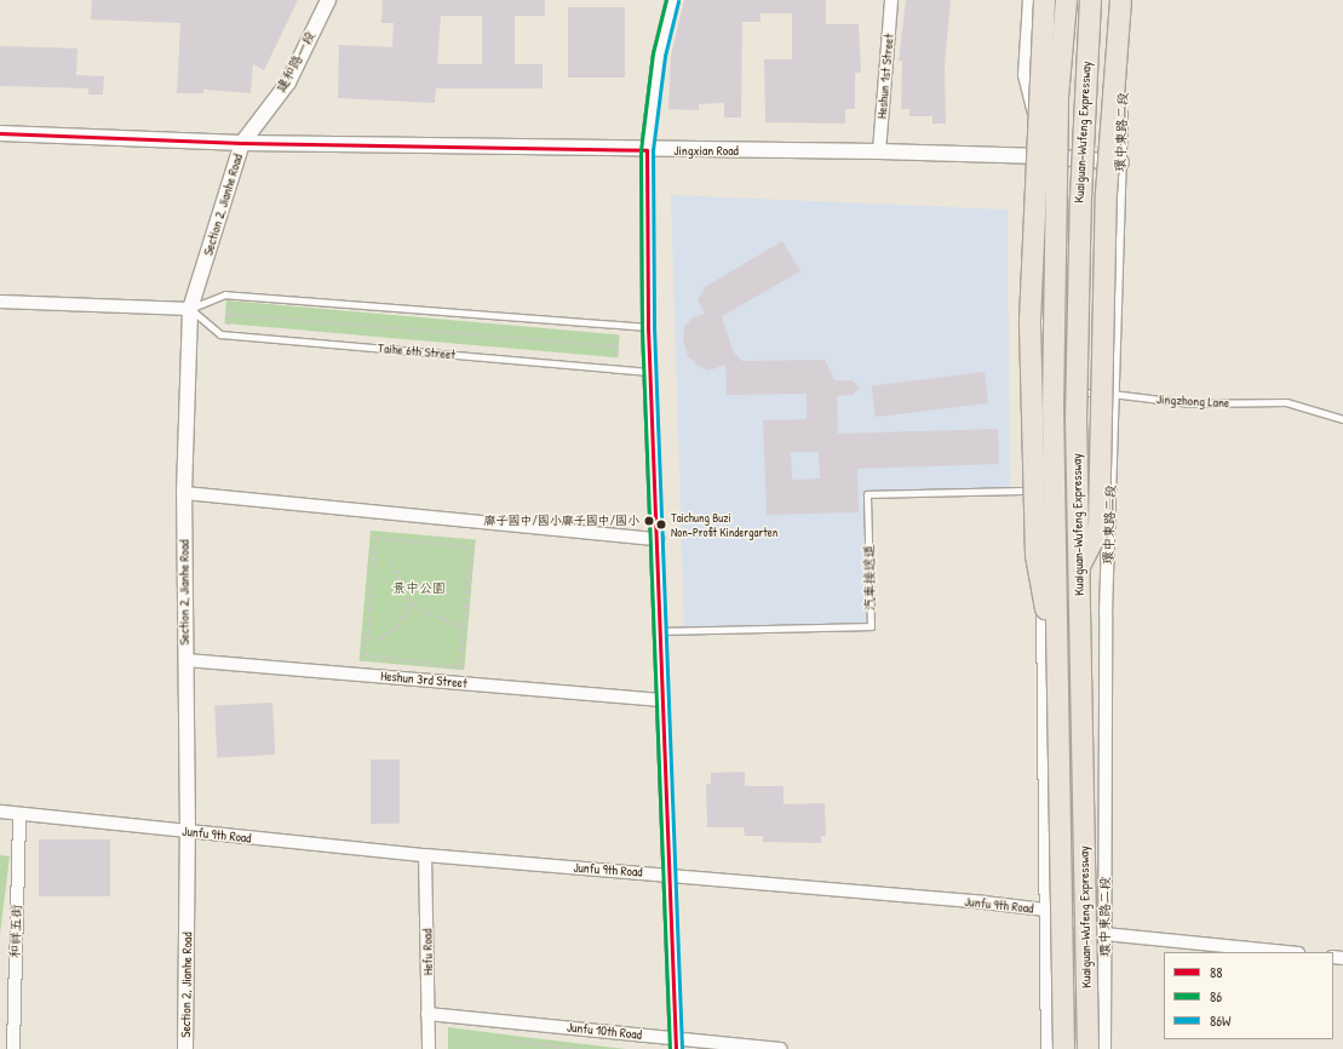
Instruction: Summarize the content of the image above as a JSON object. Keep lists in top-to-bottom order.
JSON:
{
  "streets": {
    "highway": ["Kuaiguan-Wufeng Expressway"],
    "street": [
      "建和路一段",
      "Heshun 1st Street",
      "環中東路二段",
      "Jingxian Road",
      "Section 2, Jianhe Road",
      "Heshun 3rd Street",
      "Junfu 9th Road",
      "和祥五街",
      "Hefu Road",
      "Junfu 10th Road"
    ],
    "lane": ["Taihe 6th Street", "Jingzhong Lane", "汽車接送道"]
  },
  "crossings": [
    ["建和路一段", "Jingxian Road"],
    ["建和路一段", "Section 2, Jianhe Road"],
    ["Heshun 1st Street", "Jingxian Road"],
    ["環中東路二段", "Jingxian Road"],
    ["環中東路二段", "Jingzhong Lane"],
    ["環中東路二段", "Junfu 9th Road"],
    ["Jingxian Road", "Section 2, Jianhe Road"],
    ["Section 2, Jianhe Road", "Taihe 6th Street"],
    ["Section 2, Jianhe Road", "Heshun 3rd Street"],
    ["Section 2, Jianhe Road", "Junfu 9th Road"],
    ["Junfu 9th Road", "和祥五街"],
    ["Junfu 9th Road", "Hefu Road"],
    ["Hefu Road", "Junfu 10th Road"]
  ],
  "parks": ["景中公園"],
  "places": ["廍子國中/國小廍子國中/國小", "Taichung Buzi Non-Profit Kindergarten"],
  "lines": ["transit line 86", "transit line 86W", "transit line 88"],
  "legend": ["88", "86", "86W"]
}
